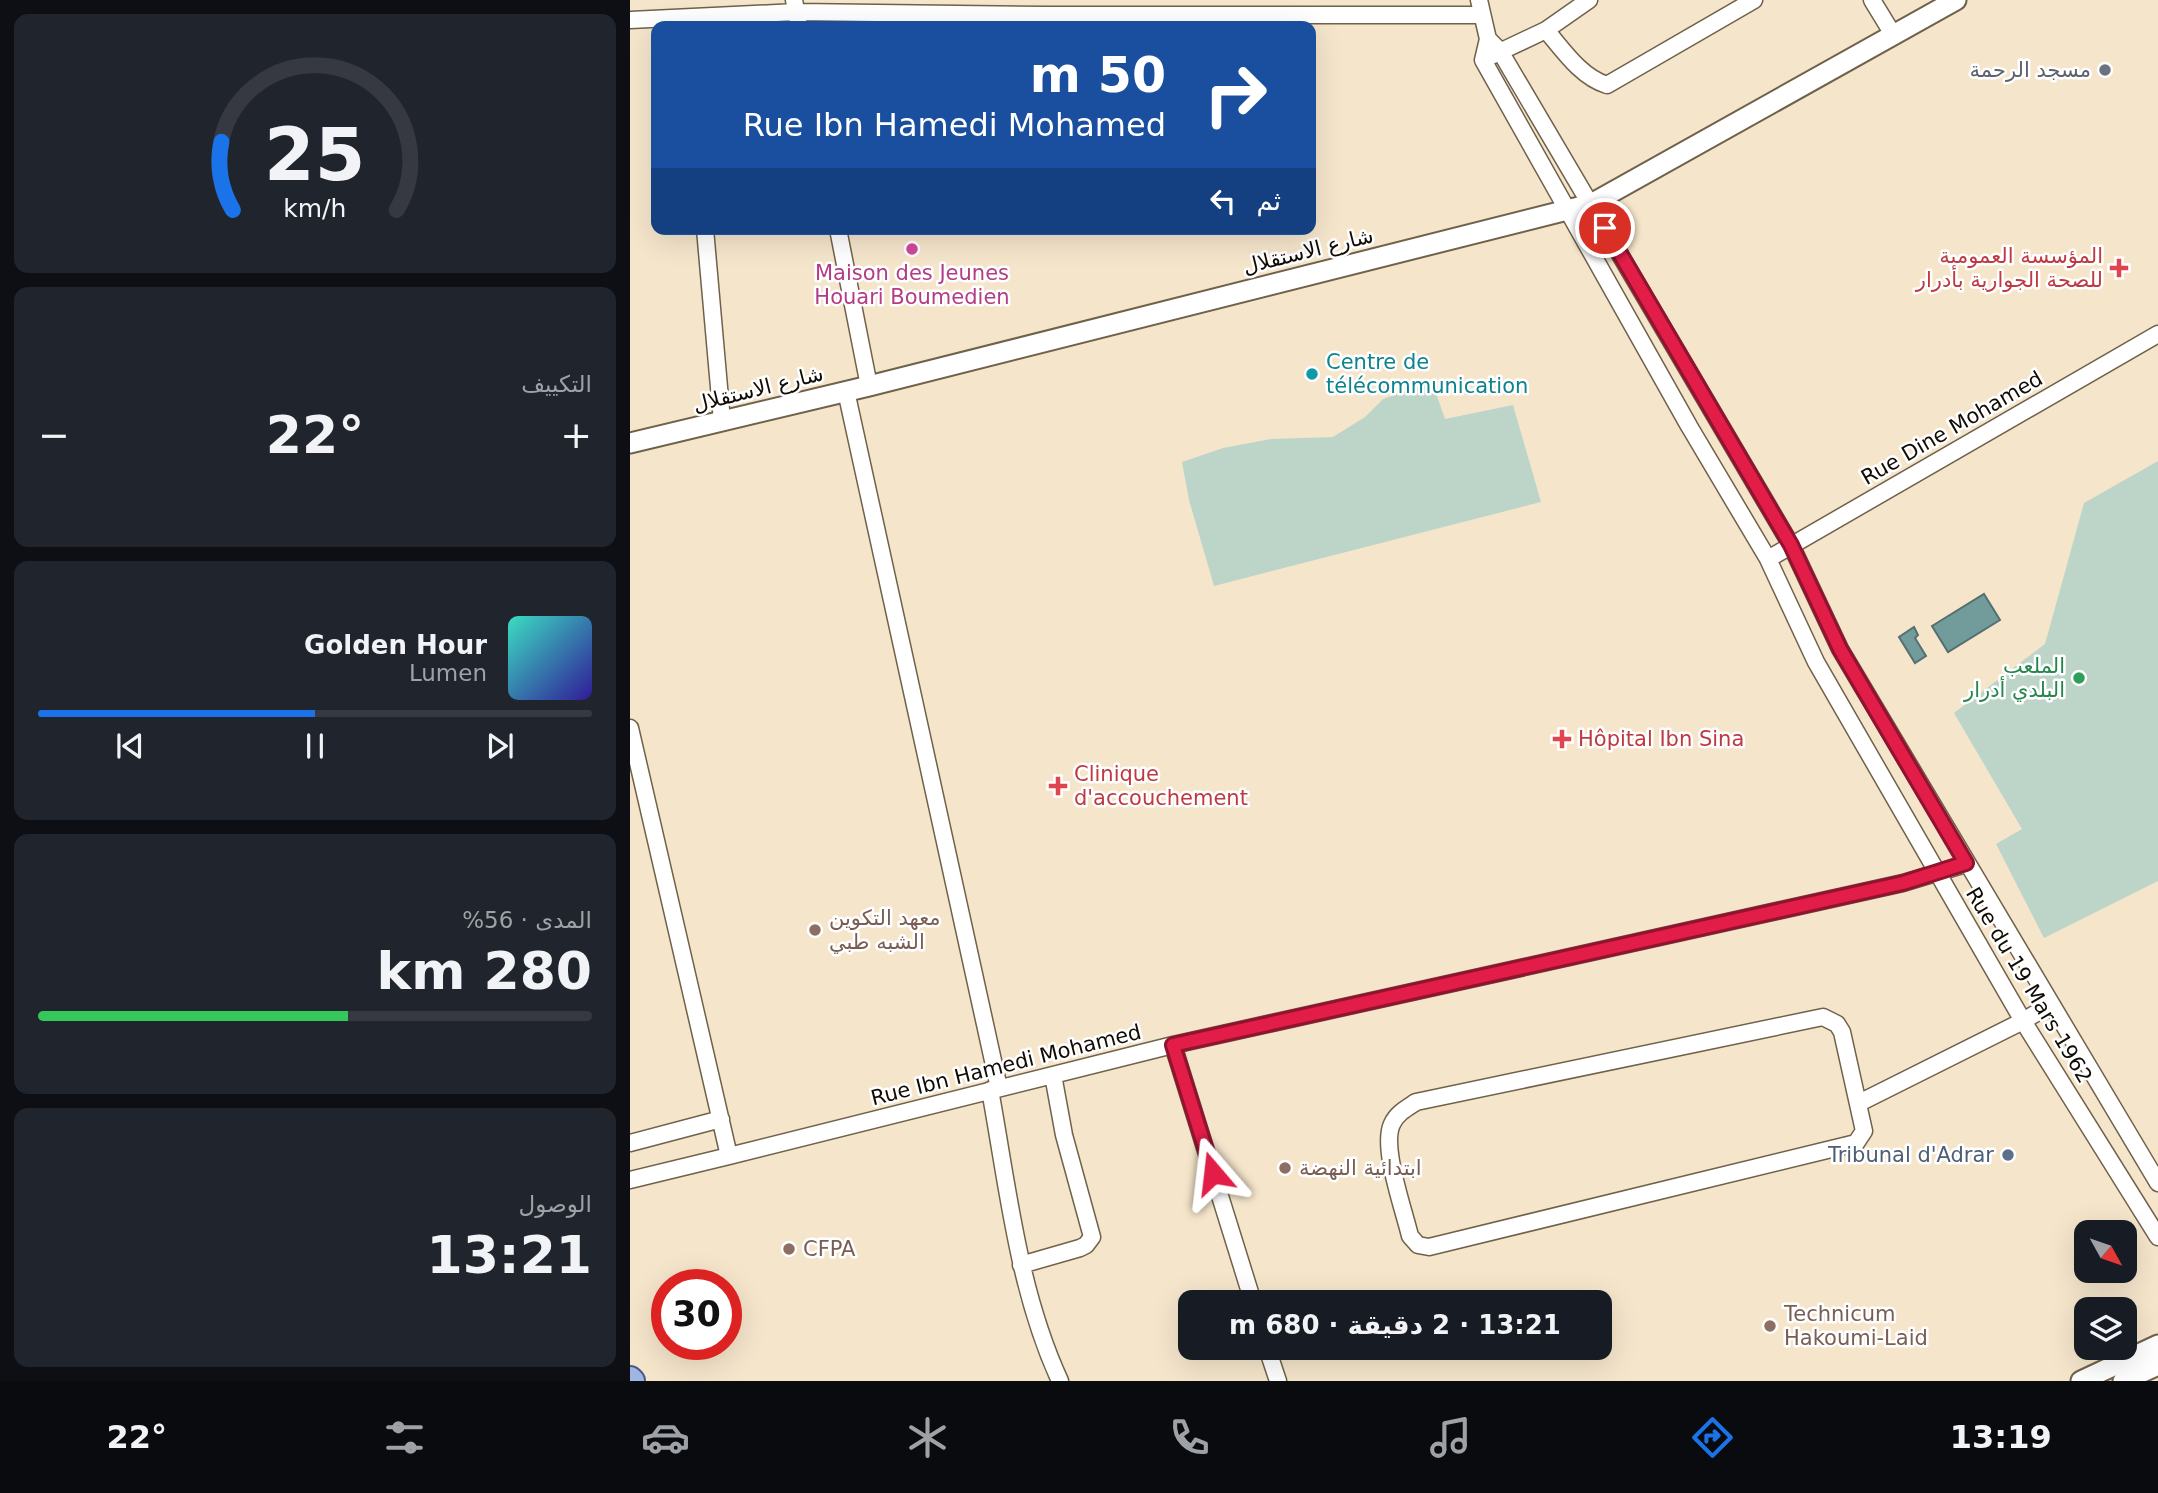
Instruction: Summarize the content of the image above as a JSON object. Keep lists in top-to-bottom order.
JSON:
{
  "streets": {
    "street": [
      "شارع الاستقلال",
      "Rue Dine Mohamed",
      "Rue du 19 Mars 1962",
      "Rue Ibn Hamedi Mohamed"
    ]
  },
  "crossings": [
    ["شارع الاستقلال", "Rue du 19 Mars 1962"],
    ["Rue Dine Mohamed", "Rue du 19 Mars 1962"],
    ["Rue du 19 Mars 1962", "Rue Ibn Hamedi Mohamed"]
  ],
  "places": {
    "other": [
      "مسجد الرحمة",
      "Maison des Jeunes Houari Boumedien",
      "Centre de télécommunication",
      "الملعب البلدي أدرار",
      "معهد التكوين الشبه طبي",
      "Tribunal d'Adrar",
      "ابتدائية النهضة",
      "CFPA",
      "Technicum Hakoumi-Laid"
    ],
    "health": ["المؤسسة العمومية للصحة الجوارية بأدرار", "Hôpital Ibn Sina", "Clinique d'accouchement"]
  },
  "north": "bottom right",
  "page": {
    "turn": ["50 m", "Rue Ibn Hamedi Mohamed"],
    "then": "ثم",
    "tile": [
      "التكييف",
      ["المدى · 56%", "280 km"],
      ["الوصول", "13:21"]
    ],
    "heat": ["−", "22°", "+"],
    "song": ["Golden Hour", "Lumen"],
    "limit": "30",
    "trip": "13:21 · 2 دقيقة · 680 m",
    "tabs": ["13:19", "22°"],
    "gauge": ["25", "km/h"]
  }
}
